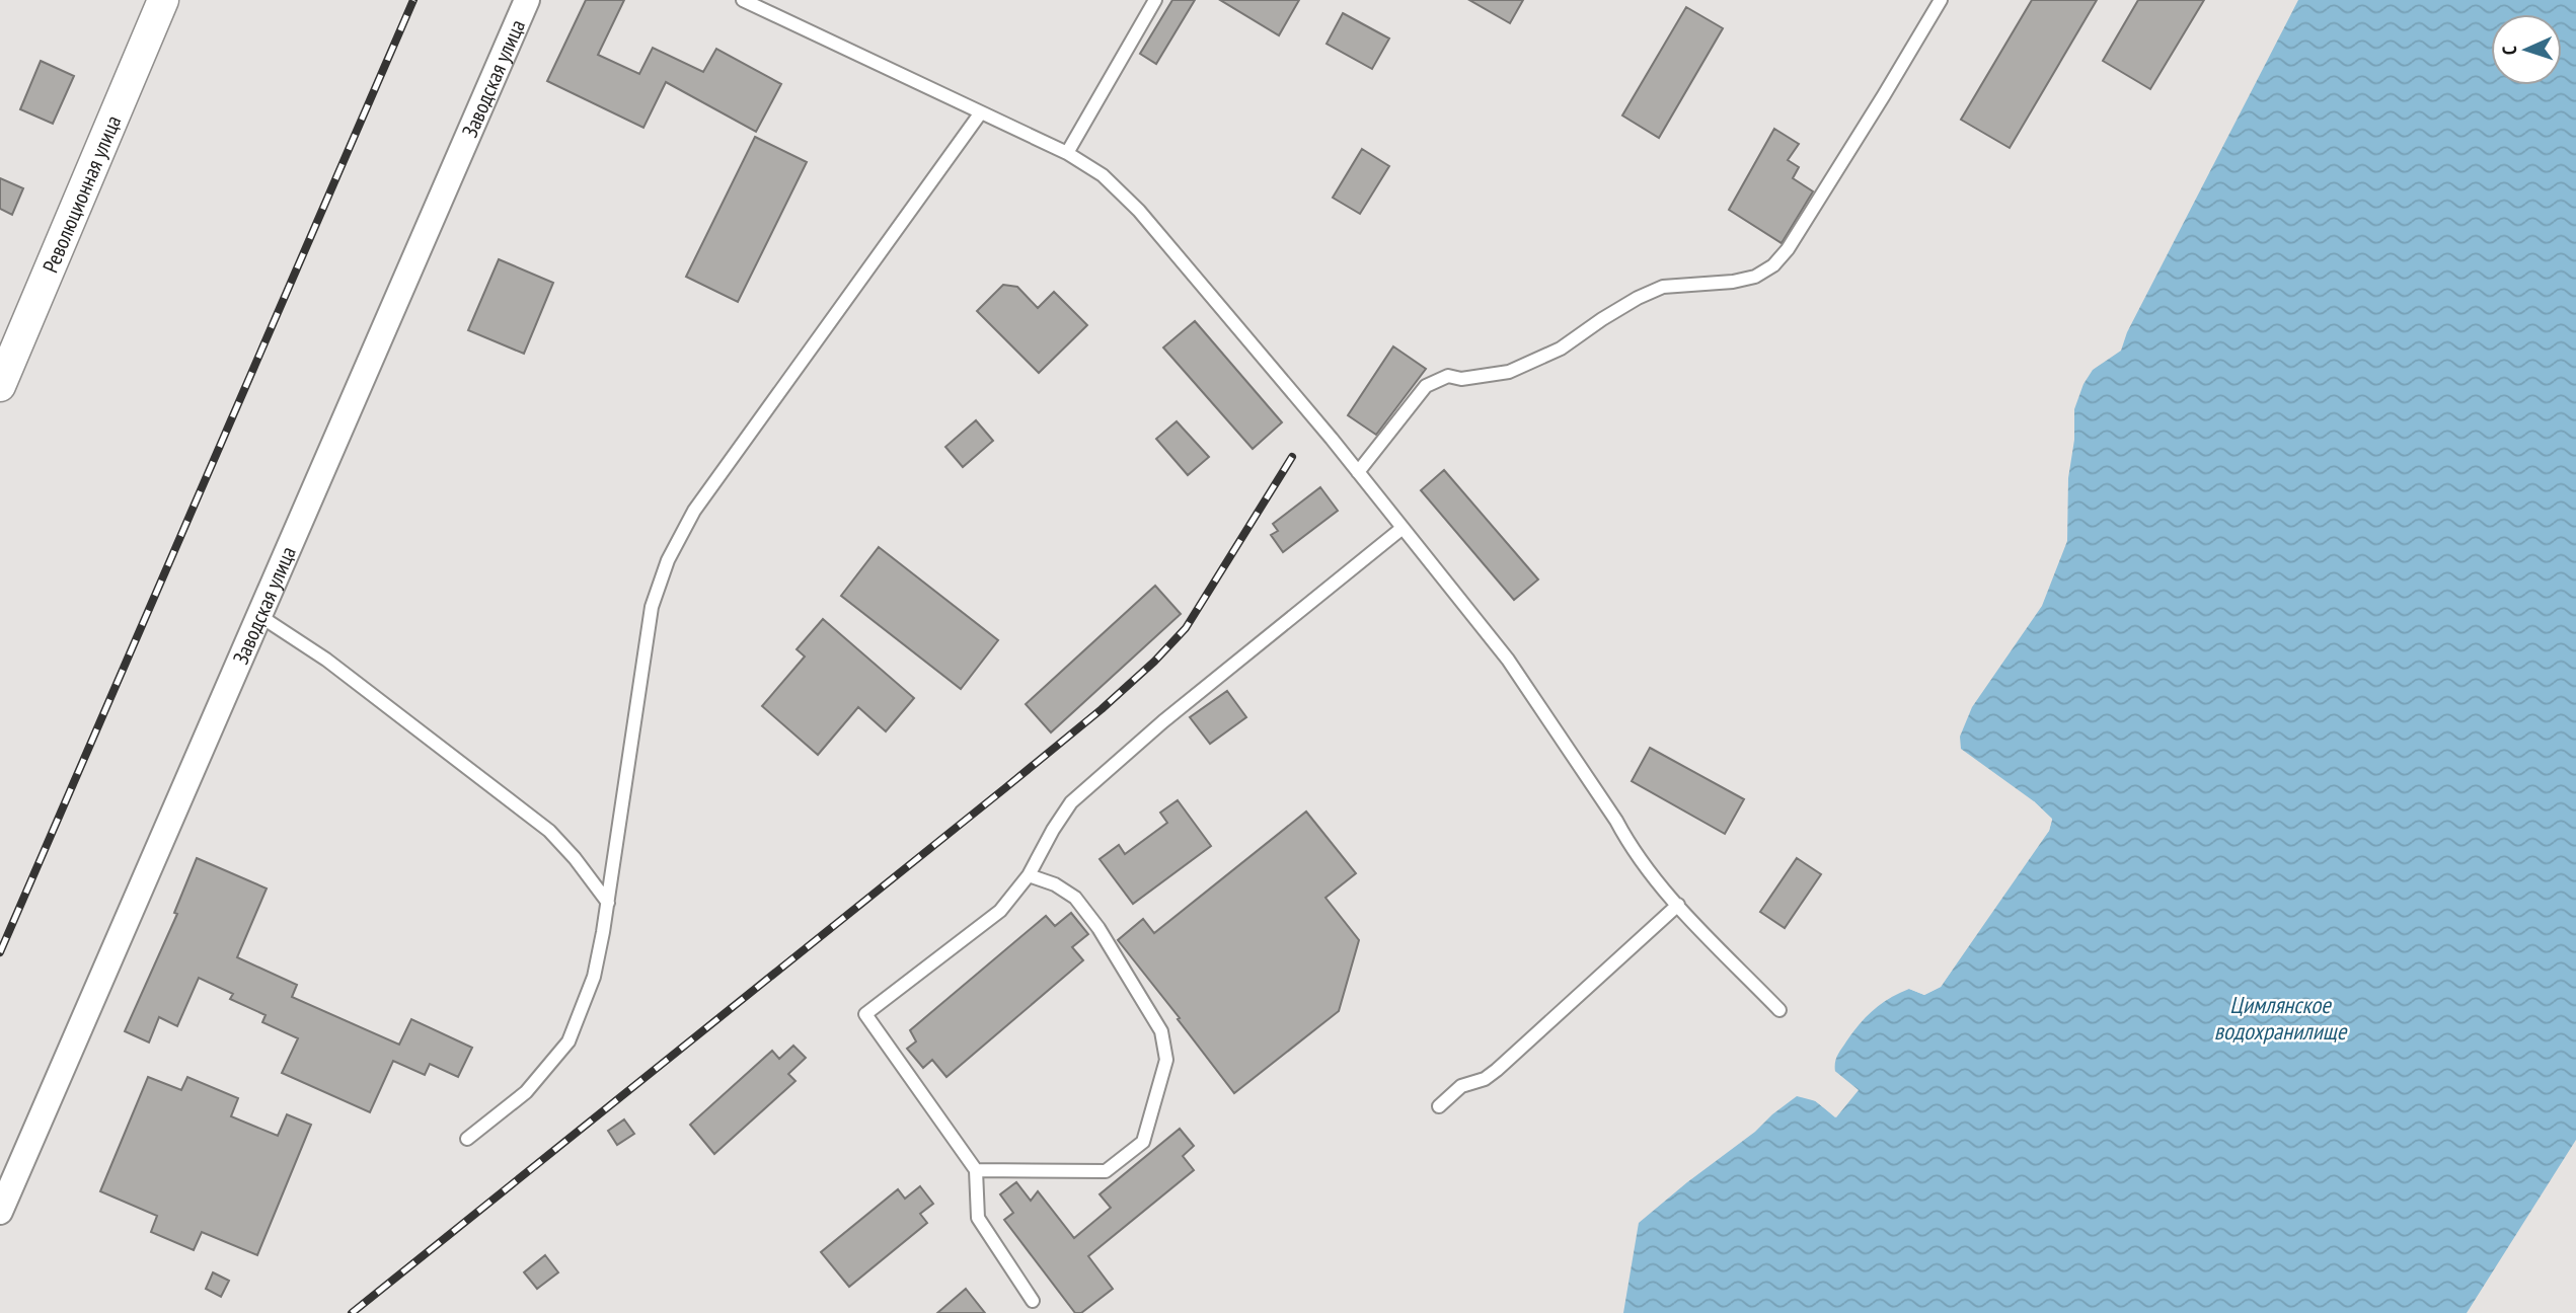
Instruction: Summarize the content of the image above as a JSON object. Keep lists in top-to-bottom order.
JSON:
{
  "streets": {
    "street": ["Заводская улица", "Революционная улица"]
  },
  "water": ["Цимлянское водохранилище"],
  "north": "left"
}
